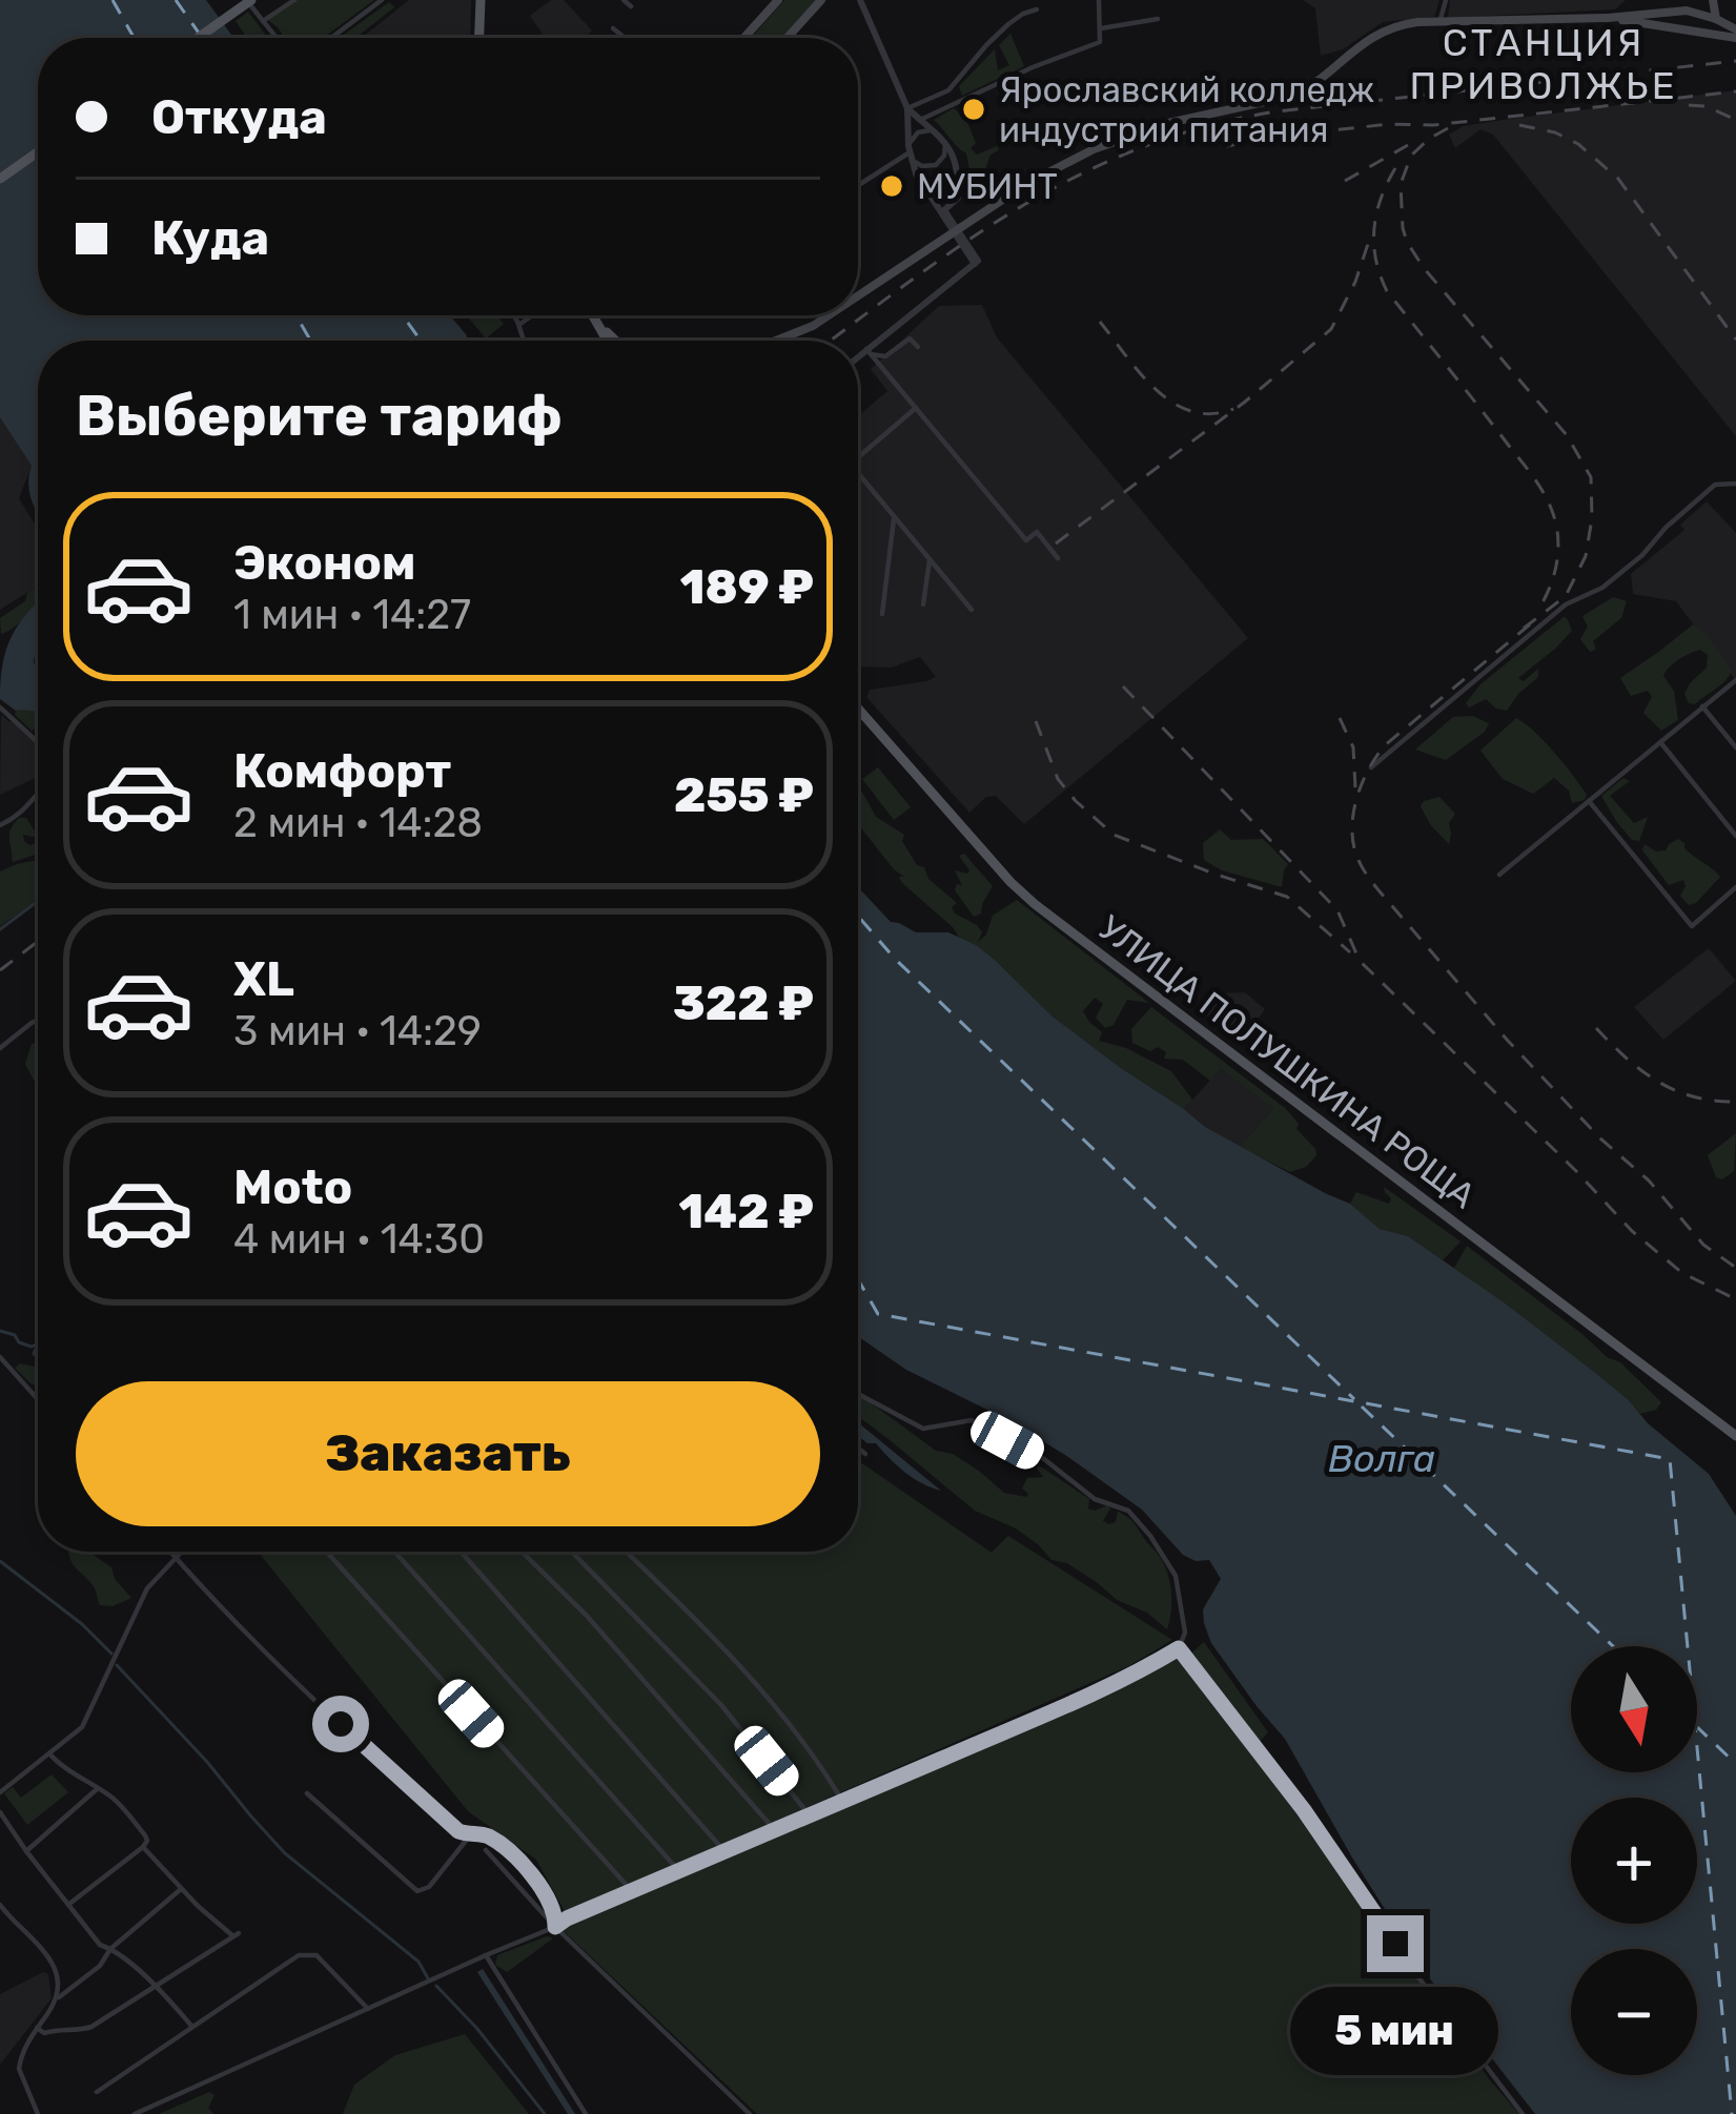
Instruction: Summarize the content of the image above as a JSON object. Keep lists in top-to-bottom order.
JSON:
{
  "streets": {
    "main road": ["УЛИЦА ПОЛУШКИНА РОЩА"]
  },
  "districts": ["СТАНЦИЯ ПРИВОЛЖЬЕ"],
  "water": ["Волга"],
  "places": ["Ярославский колледж индустрии питания", "МУБИНТ"],
  "north": "bottom",
  "page": {
    "banner": ["Откуда", "Куда"],
    "heading": "Выберите тариф",
    "list": [
      {
        "name": "Эконом",
        "note": "1 мин · 14:27",
        "value": "189 ₽"
      },
      {
        "name": "Комфорт",
        "note": "2 мин · 14:28",
        "value": "255 ₽"
      },
      {
        "name": "XL",
        "note": "3 мин · 14:29",
        "value": "322 ₽"
      },
      {
        "name": "Moto",
        "note": "4 мин · 14:30",
        "value": "142 ₽"
      }
    ],
    "buttons": "Заказать",
    "map_buttons": ["+", "−"],
    "bubble": "5 мин"
  }
}
